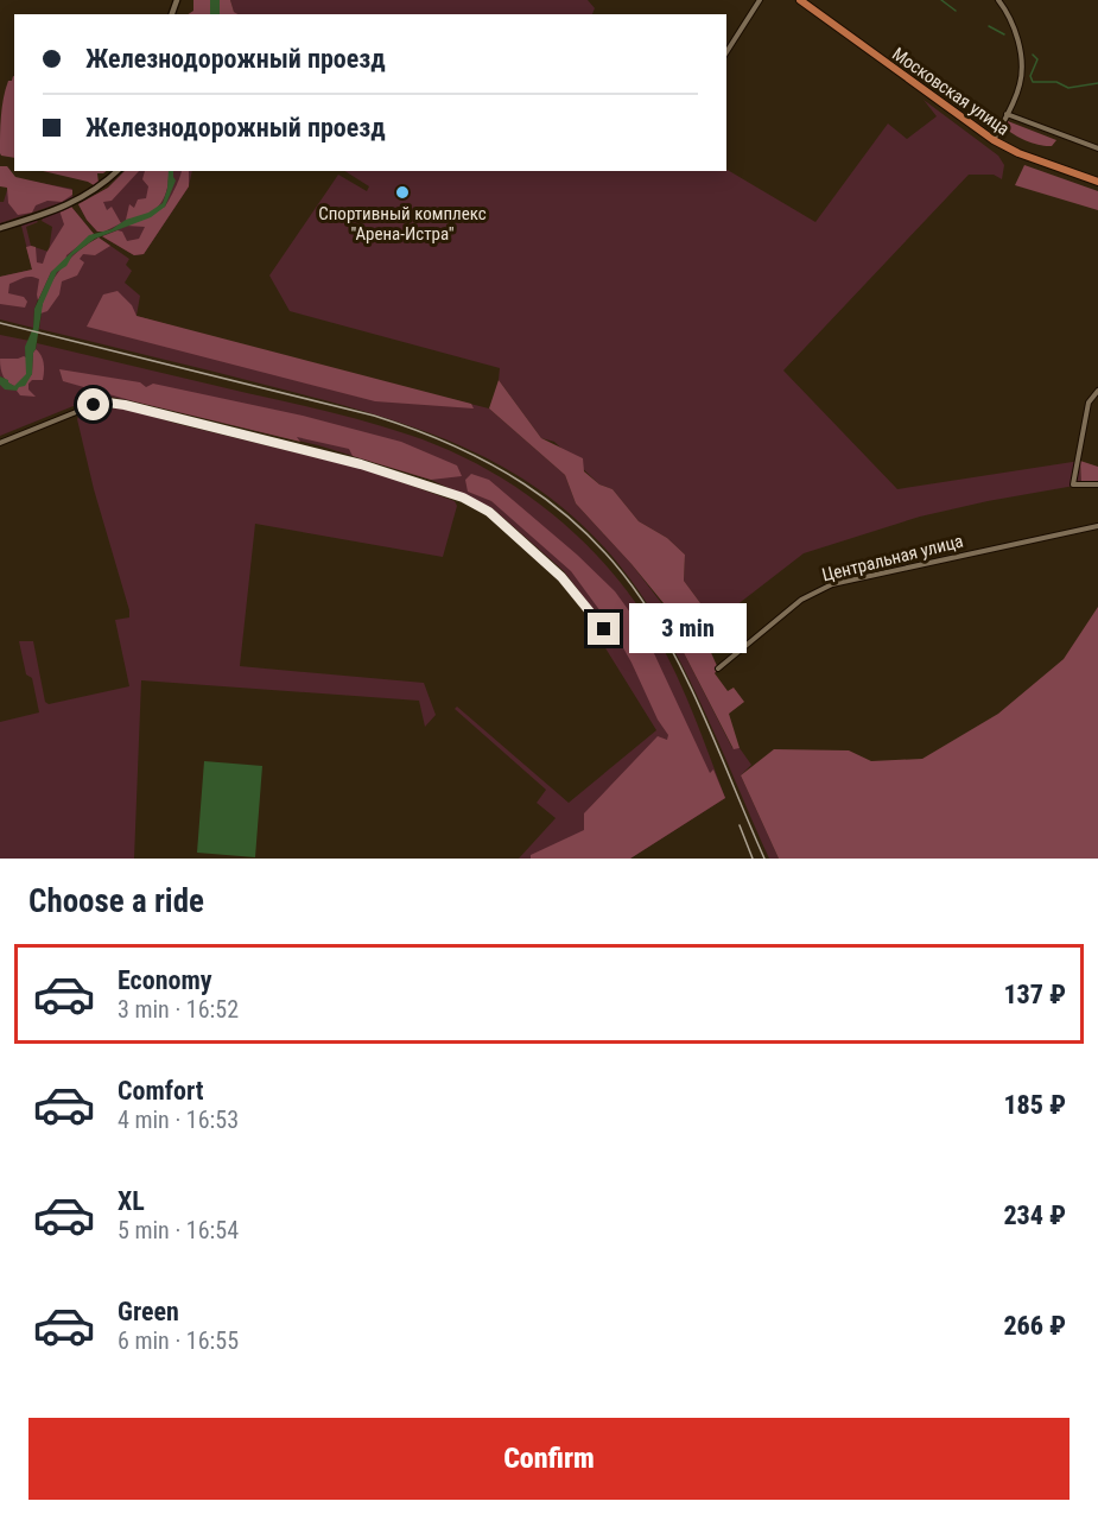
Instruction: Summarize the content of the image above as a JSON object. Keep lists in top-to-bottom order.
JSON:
{
  "streets": {
    "main road": ["Московская улица"],
    "street": ["Центральная улица"]
  },
  "places": ["Спортивный комплекс \"Арена-Истра\""],
  "page": {
    "banner": ["Железнодорожный проезд", "Железнодорожный проезд"],
    "bubble": "3 min",
    "heading": "Choose a ride",
    "list": [
      {
        "name": "Economy",
        "note": "3 min · 16:52",
        "value": "137 ₽"
      },
      {
        "name": "Comfort",
        "note": "4 min · 16:53",
        "value": "185 ₽"
      },
      {
        "name": "XL",
        "note": "5 min · 16:54",
        "value": "234 ₽"
      },
      {
        "name": "Green",
        "note": "6 min · 16:55",
        "value": "266 ₽"
      }
    ],
    "buttons": "Confirm"
  }
}
